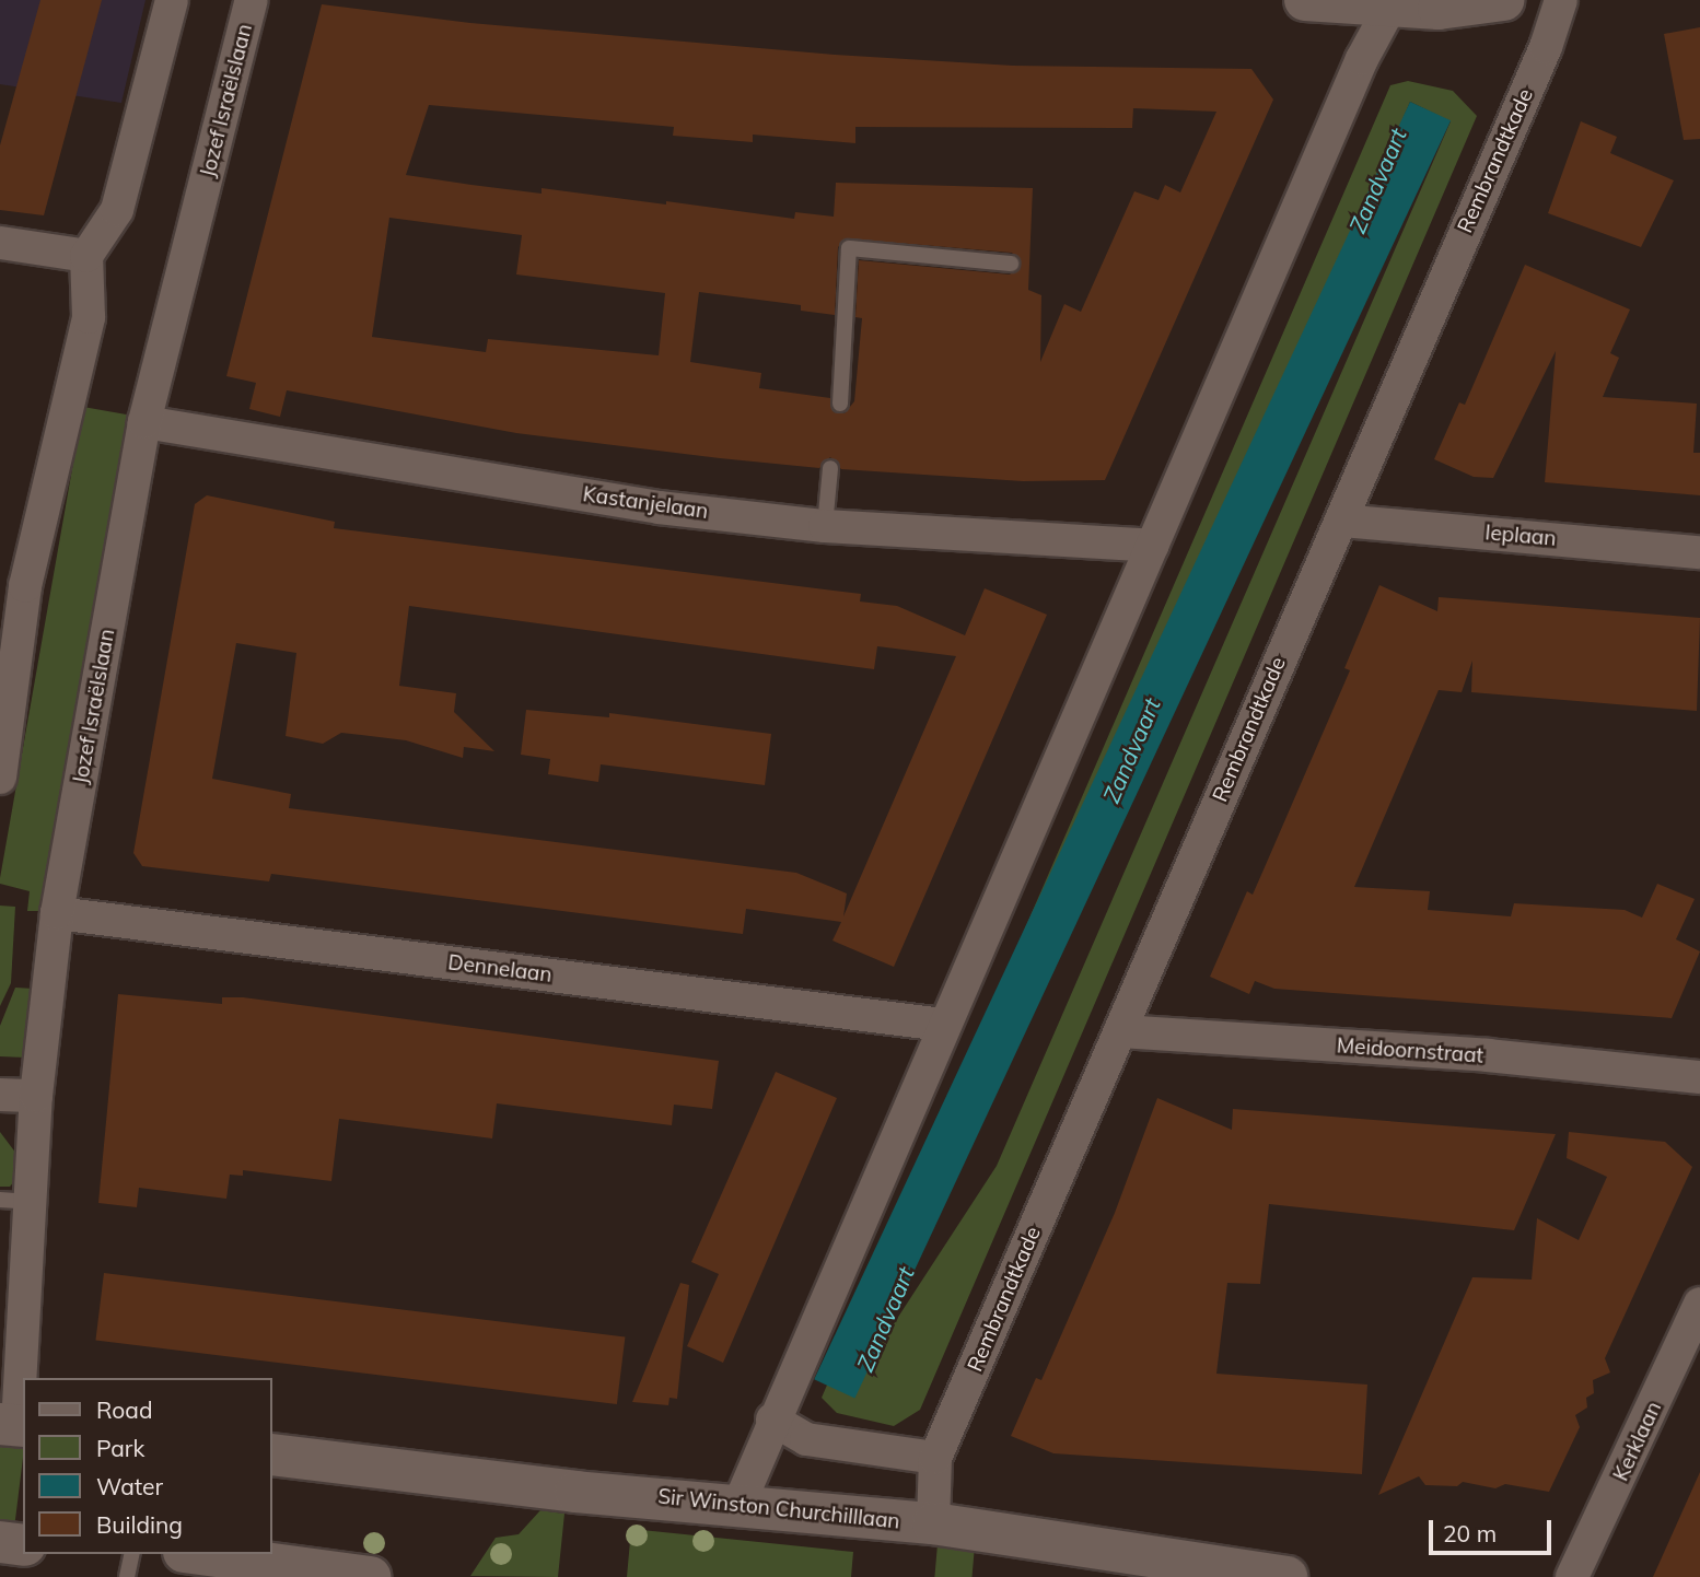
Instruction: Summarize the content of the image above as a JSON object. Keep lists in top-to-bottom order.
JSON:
{
  "streets": {
    "street": [
      "Jozef Israëlslaan",
      "Rembrandtkade",
      "Kastanjelaan",
      "Ieplaan",
      "Dennelaan",
      "Meidoornstraat",
      "Kerklaan",
      "Sir Winston Churchilllaan"
    ]
  },
  "crossings": [
    ["Jozef Israëlslaan", "Kastanjelaan"],
    ["Jozef Israëlslaan", "Dennelaan"],
    ["Rembrandtkade", "Ieplaan"],
    ["Rembrandtkade", "Meidoornstraat"],
    ["Rembrandtkade", "Sir Winston Churchilllaan"]
  ],
  "water": ["Zandvaart"],
  "legend": [
    "Road",
    "Park",
    "Water",
    "Building"
  ],
  "scale_bar": "20 m"
}
